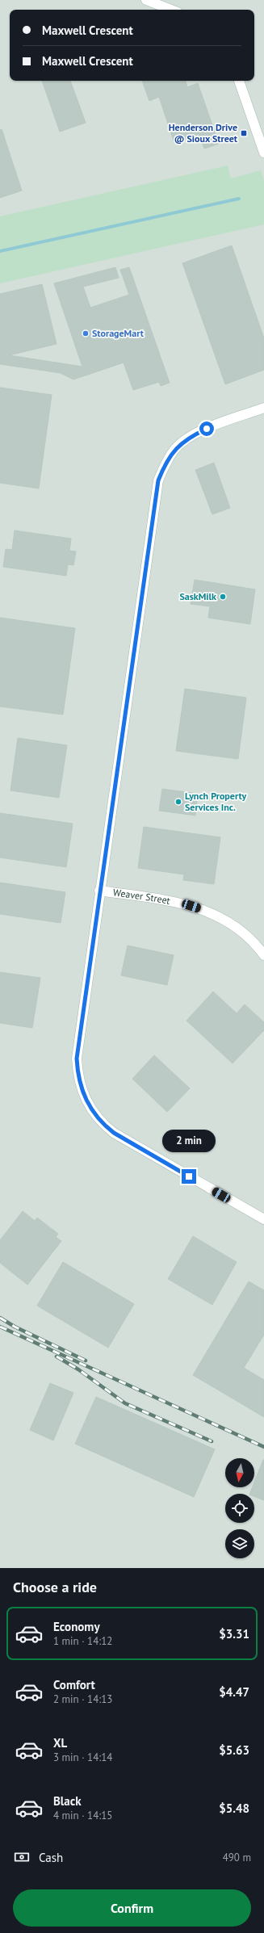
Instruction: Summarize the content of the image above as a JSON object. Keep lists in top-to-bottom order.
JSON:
{
  "streets": {
    "street": ["Weaver Street"]
  },
  "places": {
    "transit": ["Henderson Drive @ Sioux Street"],
    "other": ["StorageMart", "SaskMilk", "Lynch Property Services Inc."]
  },
  "north": "bottom",
  "page": {
    "banner": ["Maxwell Crescent", "Maxwell Crescent"],
    "bubble": "2 min",
    "heading": "Choose a ride",
    "list": [
      {
        "name": "Economy",
        "note": "1 min · 14:12",
        "value": "$3.31"
      },
      {
        "name": "Comfort",
        "note": "2 min · 14:13",
        "value": "$4.47"
      },
      {
        "name": "XL",
        "note": "3 min · 14:14",
        "value": "$5.63"
      },
      {
        "name": "Black",
        "note": "4 min · 14:15",
        "value": "$5.48"
      }
    ],
    "pay": ["Cash", "490 m"],
    "buttons": "Confirm"
  }
}
